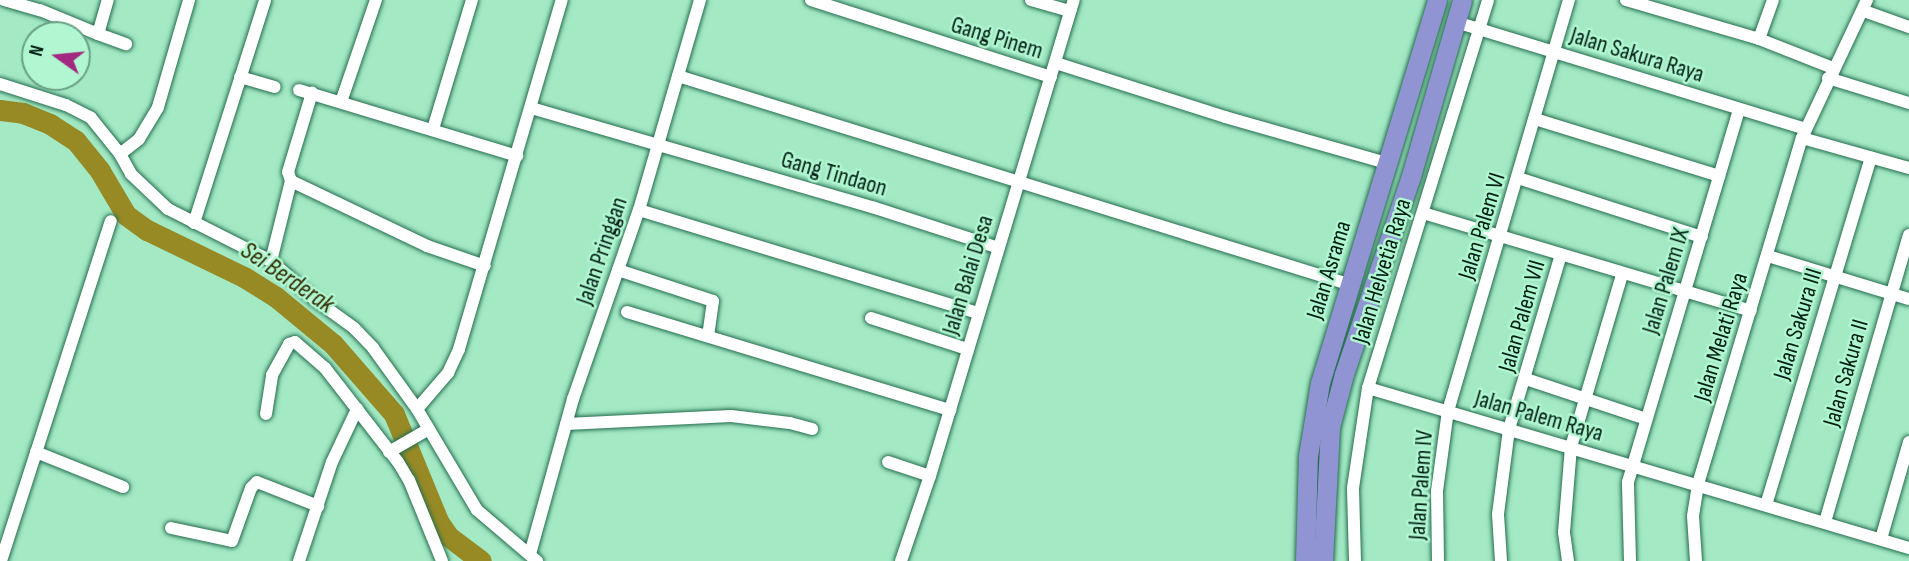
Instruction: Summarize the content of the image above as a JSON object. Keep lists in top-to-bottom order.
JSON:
{
  "streets": {
    "highway": ["Jalan Asrama"],
    "street": [
      "Gang Pinem",
      "Jalan Sakura Raya",
      "Gang Tindaon",
      "Jalan Palem VI",
      "Jalan Pringgan",
      "Jalan Helvetia Raya",
      "Jalan Balai Desa",
      "Jalan Palem IX",
      "Jalan Palem VII",
      "Jalan Sakura III",
      "Jalan Melati Raya",
      "Jalan Sakura II",
      "Jalan Palem Raya",
      "Jalan Palem IV"
    ]
  },
  "crossings": [
    ["Gang Pinem", "Jalan Balai Desa"],
    ["Jalan Sakura Raya", "Jalan Palem VI"],
    ["Jalan Sakura Raya", "Jalan Asrama"],
    ["Jalan Sakura Raya", "Jalan Helvetia Raya"],
    ["Jalan Sakura Raya", "Jalan Palem IX"],
    ["Jalan Sakura Raya", "Jalan Sakura III"],
    ["Jalan Sakura Raya", "Jalan Melati Raya"],
    ["Gang Tindaon", "Jalan Pringgan"],
    ["Gang Tindaon", "Jalan Balai Desa"],
    ["Jalan Palem VI", "Jalan Palem Raya"],
    ["Jalan Palem VI", "Jalan Palem IV"],
    ["Jalan Helvetia Raya", "Jalan Palem Raya"],
    ["Jalan Palem IX", "Jalan Palem Raya"],
    ["Jalan Palem VII", "Jalan Palem Raya"],
    ["Jalan Sakura III", "Jalan Palem Raya"],
    ["Jalan Melati Raya", "Jalan Palem Raya"],
    ["Jalan Sakura II", "Jalan Palem Raya"],
    ["Jalan Palem Raya", "Jalan Palem IV"]
  ],
  "water": ["Sei Berderak"],
  "north": "left"
}
